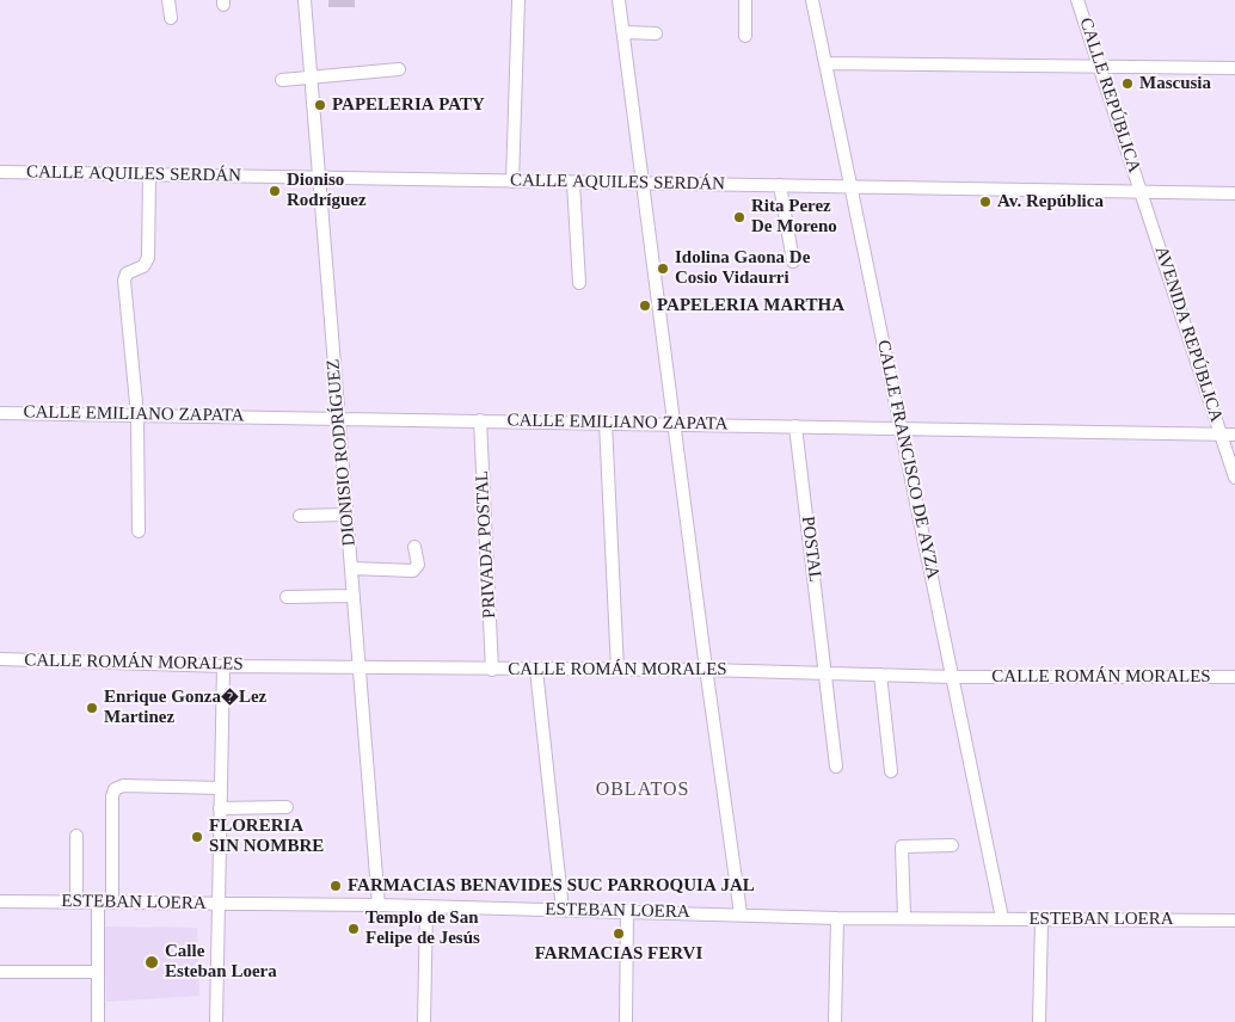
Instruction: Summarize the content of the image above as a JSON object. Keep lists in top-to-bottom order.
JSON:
{
  "streets": {
    "street": [
      "CALLE REPÚBLICA",
      "CALLE AQUILES SERDÁN",
      "AVENIDA REPÚBLICA",
      "CALLE EMILIANO ZAPATA",
      "DIONISIO RODRÍGUEZ",
      "CALLE FRANCISCO DE AYZA",
      "PRIVADA POSTAL",
      "POSTAL",
      "CALLE ROMÁN MORALES",
      "ESTEBAN LOERA"
    ]
  },
  "crossings": [
    ["CALLE REPÚBLICA", "CALLE AQUILES SERDÁN"],
    ["CALLE REPÚBLICA", "AVENIDA REPÚBLICA"],
    ["CALLE AQUILES SERDÁN", "AVENIDA REPÚBLICA"],
    ["CALLE AQUILES SERDÁN", "DIONISIO RODRÍGUEZ"],
    ["CALLE AQUILES SERDÁN", "CALLE FRANCISCO DE AYZA"],
    ["AVENIDA REPÚBLICA", "CALLE EMILIANO ZAPATA"],
    ["CALLE EMILIANO ZAPATA", "DIONISIO RODRÍGUEZ"],
    ["CALLE EMILIANO ZAPATA", "CALLE FRANCISCO DE AYZA"],
    ["CALLE EMILIANO ZAPATA", "PRIVADA POSTAL"],
    ["CALLE EMILIANO ZAPATA", "POSTAL"],
    ["DIONISIO RODRÍGUEZ", "CALLE ROMÁN MORALES"],
    ["DIONISIO RODRÍGUEZ", "ESTEBAN LOERA"],
    ["CALLE FRANCISCO DE AYZA", "CALLE ROMÁN MORALES"],
    ["CALLE FRANCISCO DE AYZA", "ESTEBAN LOERA"],
    ["PRIVADA POSTAL", "CALLE ROMÁN MORALES"],
    ["POSTAL", "CALLE ROMÁN MORALES"]
  ],
  "districts": ["OBLATOS"],
  "places": [
    "Mascusia",
    "PAPELERIA PATY",
    "Dioniso Rodríguez",
    "Av. República",
    "Rita Perez De Moreno",
    "Idolina Gaona De Cosio Vidaurri",
    "PAPELERIA MARTHA",
    "Enrique Gonza�Lez Martinez",
    "FLORERIA SIN NOMBRE",
    "FARMACIAS BENAVIDES SUC PARROQUIA JAL",
    "Templo de San Felipe de Jesús",
    "FARMACIAS FERVI",
    "Calle Esteban Loera"
  ]
}
